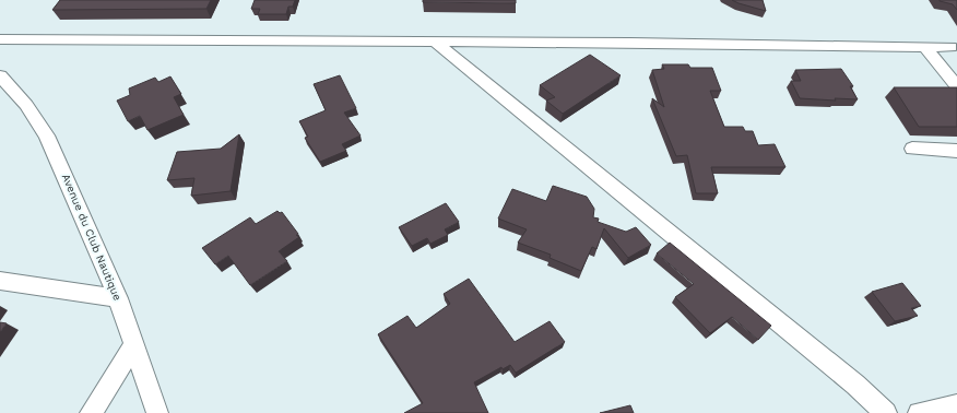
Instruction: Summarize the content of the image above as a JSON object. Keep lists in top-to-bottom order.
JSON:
{
  "streets": {
    "street": ["Avenue du Club Nautique"]
  }
}
